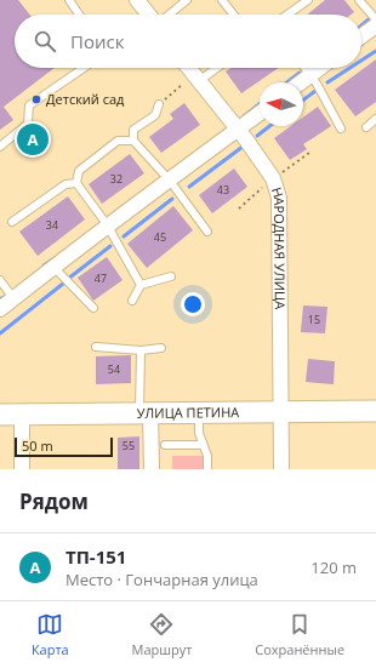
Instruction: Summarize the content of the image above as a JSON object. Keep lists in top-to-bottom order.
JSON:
{
  "streets": {
    "street": ["НАРОДНАЯ УЛИЦА", "УЛИЦА ПЕТИНА"]
  },
  "crossings": [
    ["НАРОДНАЯ УЛИЦА", "УЛИЦА ПЕТИНА"]
  ],
  "places": ["Детский сад"],
  "house_numbers": [
    "32",
    "43",
    "34",
    "45",
    "47",
    "15",
    "54",
    "55"
  ],
  "scale_bar": "50 m",
  "north": "left",
  "page": {
    "search": "Поиск",
    "pins": "A",
    "scale": "50 m",
    "heading": "Рядом",
    "list": [
      {
        "mark": "A",
        "name": "ТП-151",
        "note": "Место · Гончарная улица",
        "value": "120 m"
      }
    ],
    "nav": ["Карта", "Маршрут", "Сохранённые"]
  }
}
